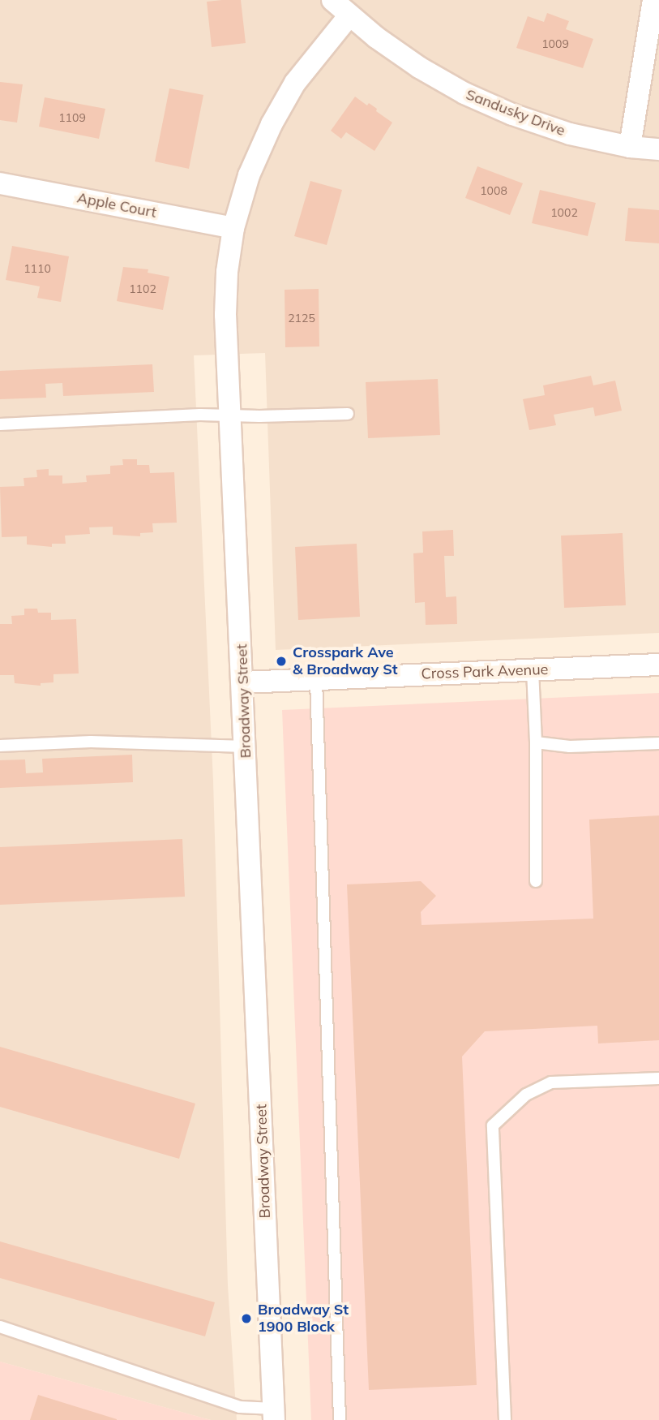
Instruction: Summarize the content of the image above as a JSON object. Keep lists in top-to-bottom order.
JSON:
{
  "streets": {
    "street": [
      "Sandusky Drive",
      "Apple Court",
      "Cross Park Avenue",
      "Broadway Street"
    ]
  },
  "crossings": [
    ["Sandusky Drive", "Broadway Street"],
    ["Apple Court", "Broadway Street"],
    ["Cross Park Avenue", "Broadway Street"]
  ],
  "places": ["Crosspark Ave & Broadway St", "Broadway St 1900 Block"],
  "house_numbers": [
    "1009",
    "1109",
    "1008",
    "1002",
    "1110",
    "1102",
    "2125"
  ]
}
